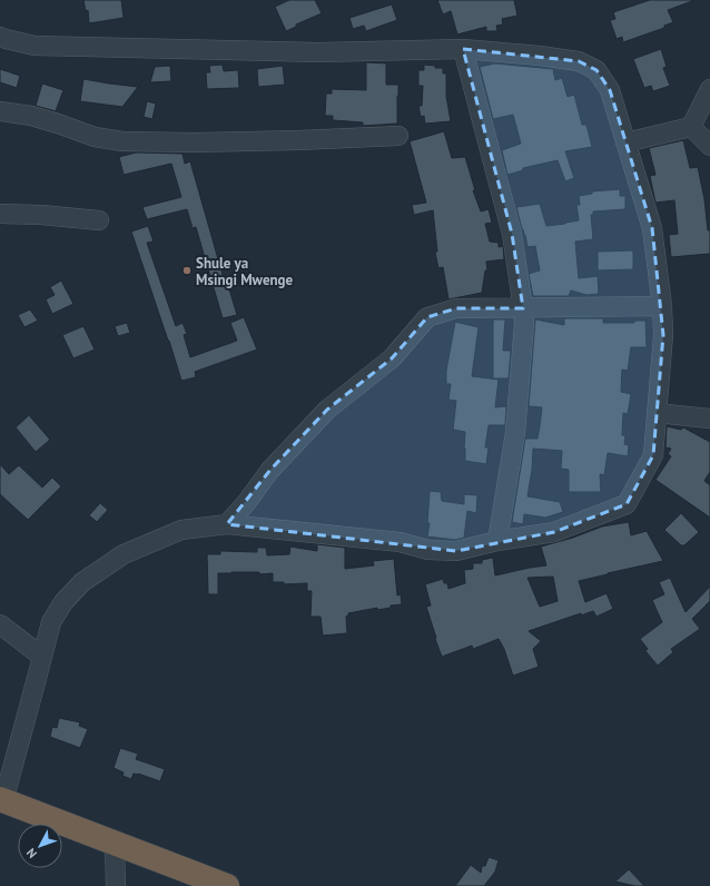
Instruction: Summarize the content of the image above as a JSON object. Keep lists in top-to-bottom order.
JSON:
{
  "places": ["Shule ya Msingi Mwenge"],
  "north": "bottom left"
}
